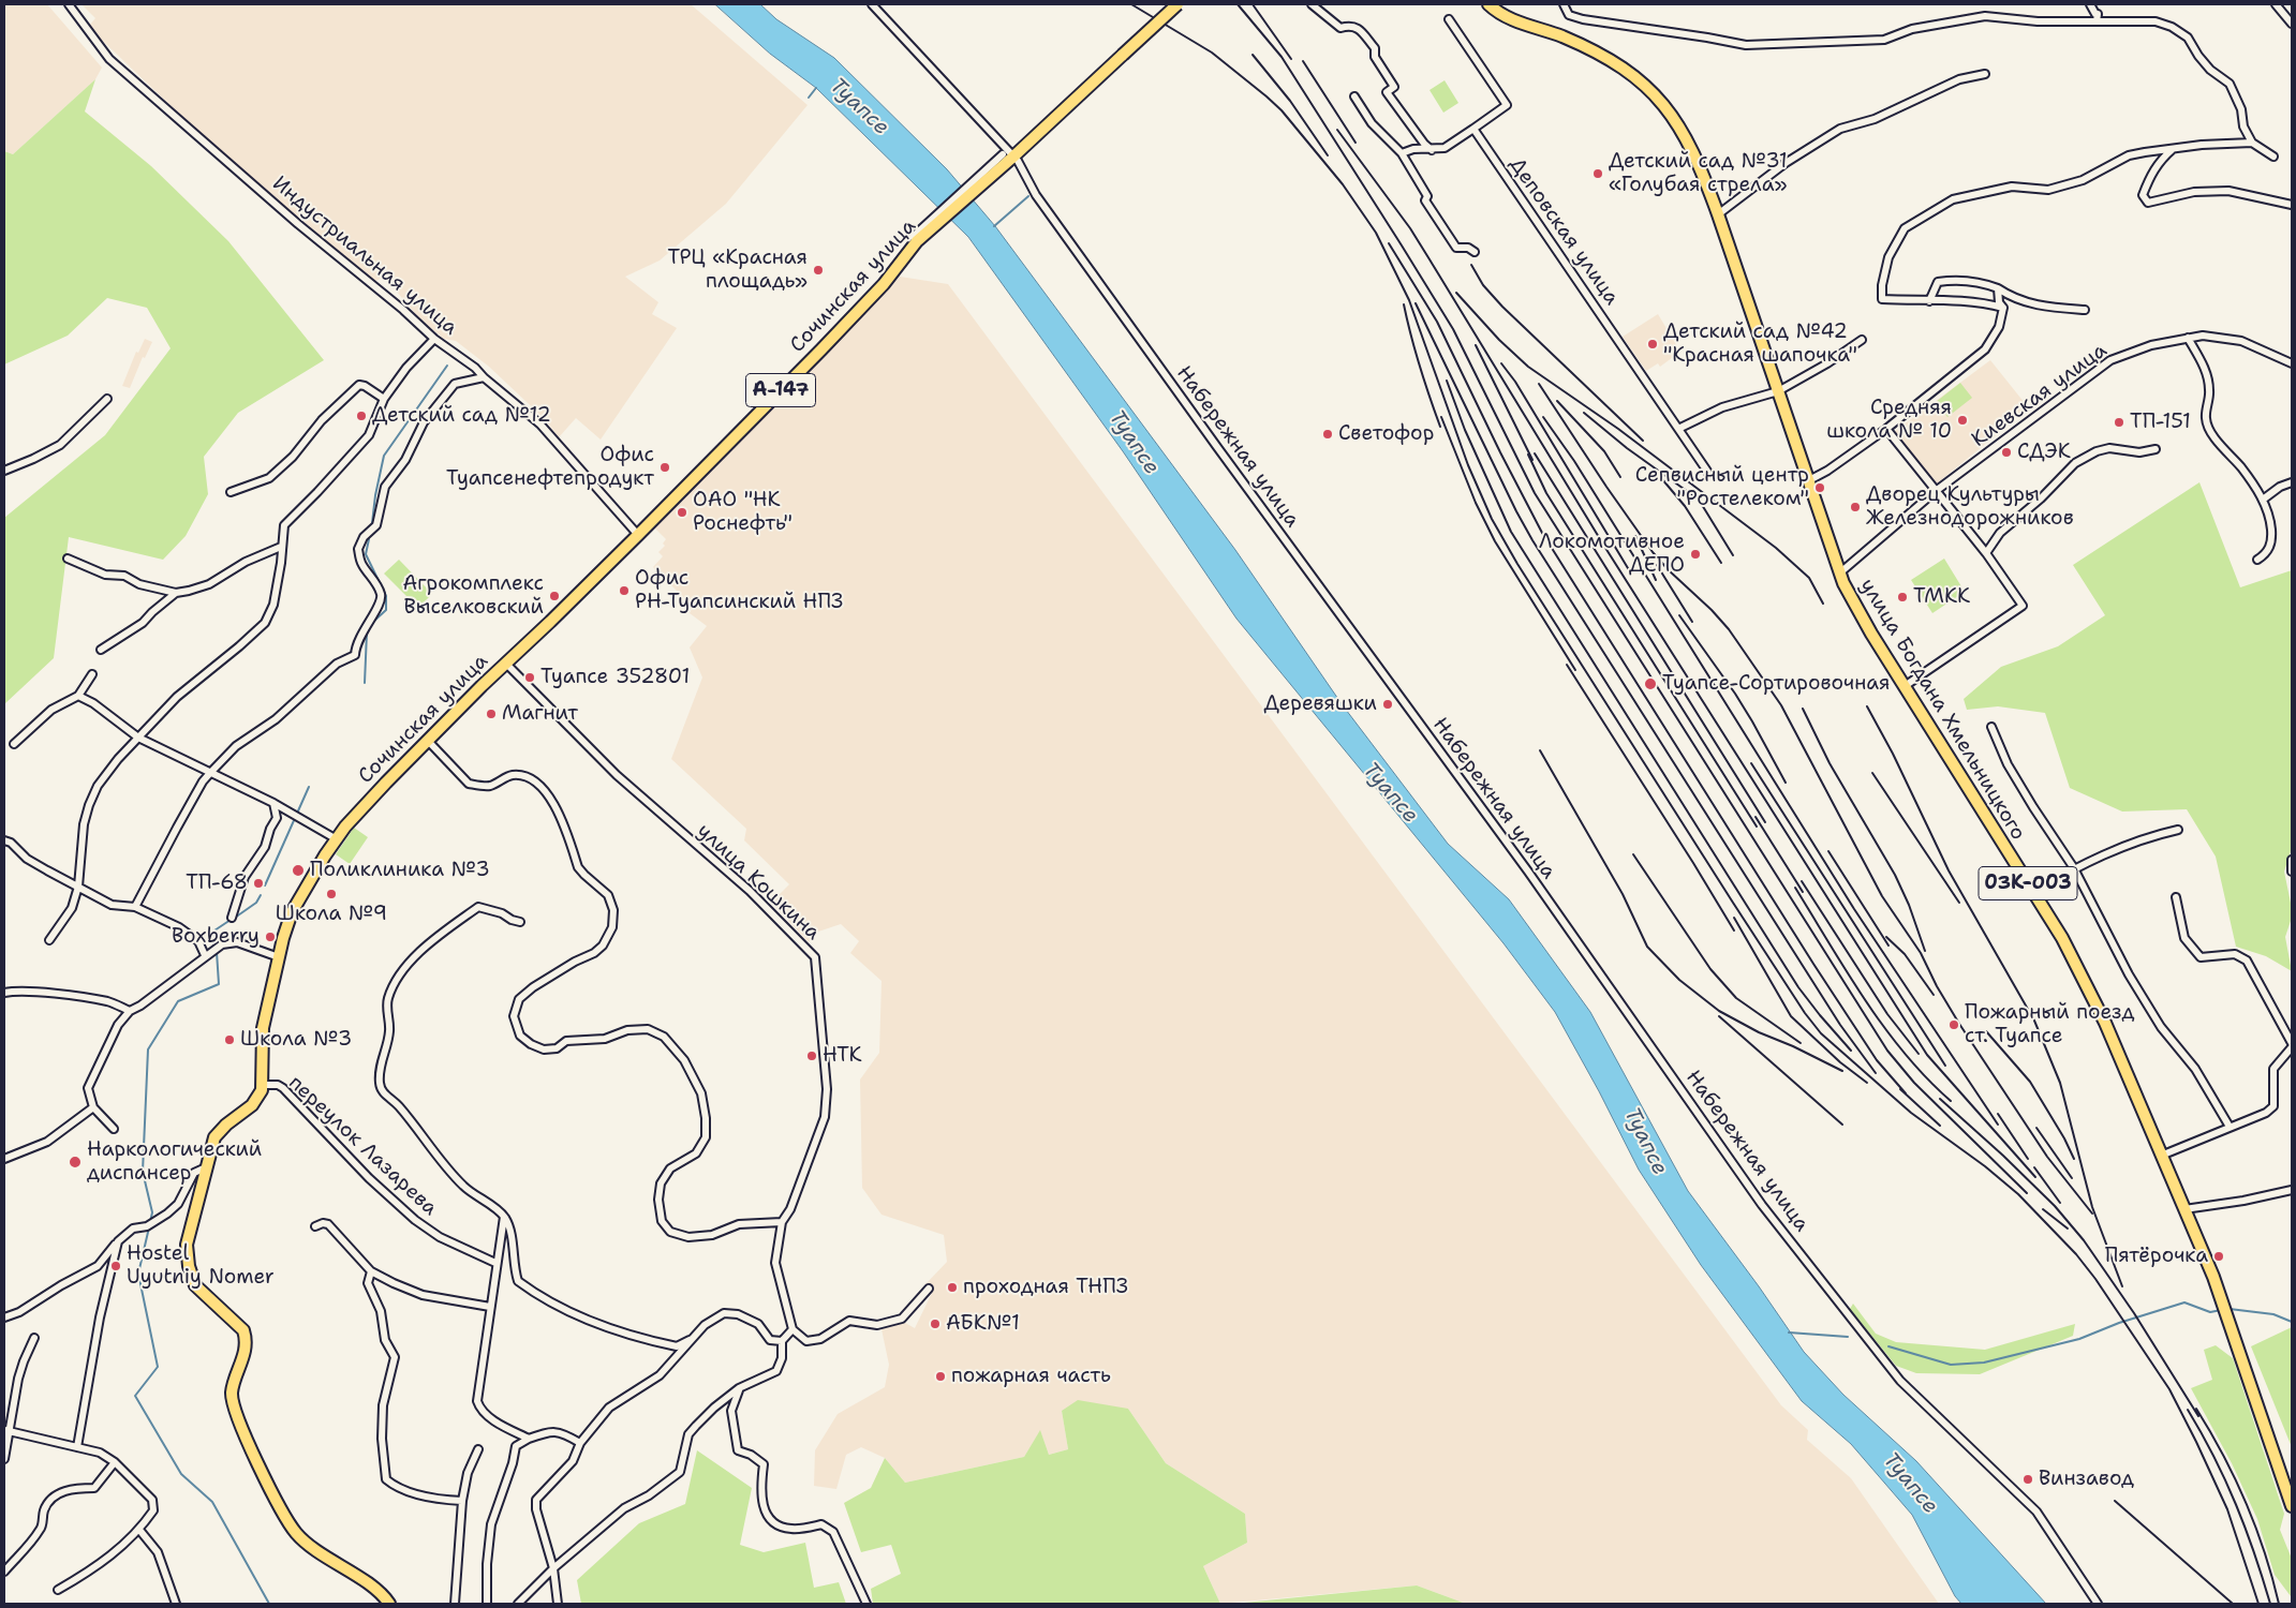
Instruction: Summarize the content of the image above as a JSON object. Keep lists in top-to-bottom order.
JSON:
{
  "streets": {
    "main road": [
      "Сочинская улица",
      "А-147",
      "улица Богдана Хмельницкого",
      "03К-003"
    ],
    "street": [
      "Деповская улица",
      "Индустриальная улица",
      "Киевская улица",
      "Набережная улица",
      "улица Кошкина",
      "переулок Лазарева"
    ]
  },
  "crossings": [
    ["Индустриальная улица", "Сочинская улица"],
    ["Сочинская улица", "Набережная улица"],
    ["Сочинская улица", "улица Кошкина"],
    ["Сочинская улица", "переулок Лазарева"],
    ["Киевская улица", "улица Богдана Хмельницкого"],
    ["улица Богдана Хмельницкого", "03К-003"]
  ],
  "water": ["Туапсе"],
  "places": [
    "Детский сад №31 «Голубая стрела»",
    "ТРЦ «Красная площадь»",
    "Детский сад №42 \"Красная шапочка\"",
    "Детский сад №12",
    "Средняя школа № 10",
    "ТП-151",
    "Светофор",
    "СДЭК",
    "Офис Туапсенефтепродукт",
    "Сепвисный центр \"Ростелеком\"",
    "Дворец Культуры Железнодорожников",
    "ОАО \"НК Роснефть\"",
    "Локомотивное ДЕПО",
    "Офис РН-Туапсинский НПЗ",
    "Агрокомплекс Выселковский",
    "ТМКК",
    "Туапсе 352801",
    "Туапсе-Сортировочная",
    "Деревяшки",
    "Магнит",
    "Поликлиника №3",
    "ТП-68",
    "Школа №9",
    "Boxberry",
    "Пожарный поезд ст. Туапсе",
    "Школа №3",
    "НТК",
    "Наркологический диспансер",
    "Пятёрочка",
    "Hostel Uyutniy Nomer",
    "проходная ТНПЗ",
    "АБК№1",
    "пожарная часть",
    "Винзавод"
  ]
}
